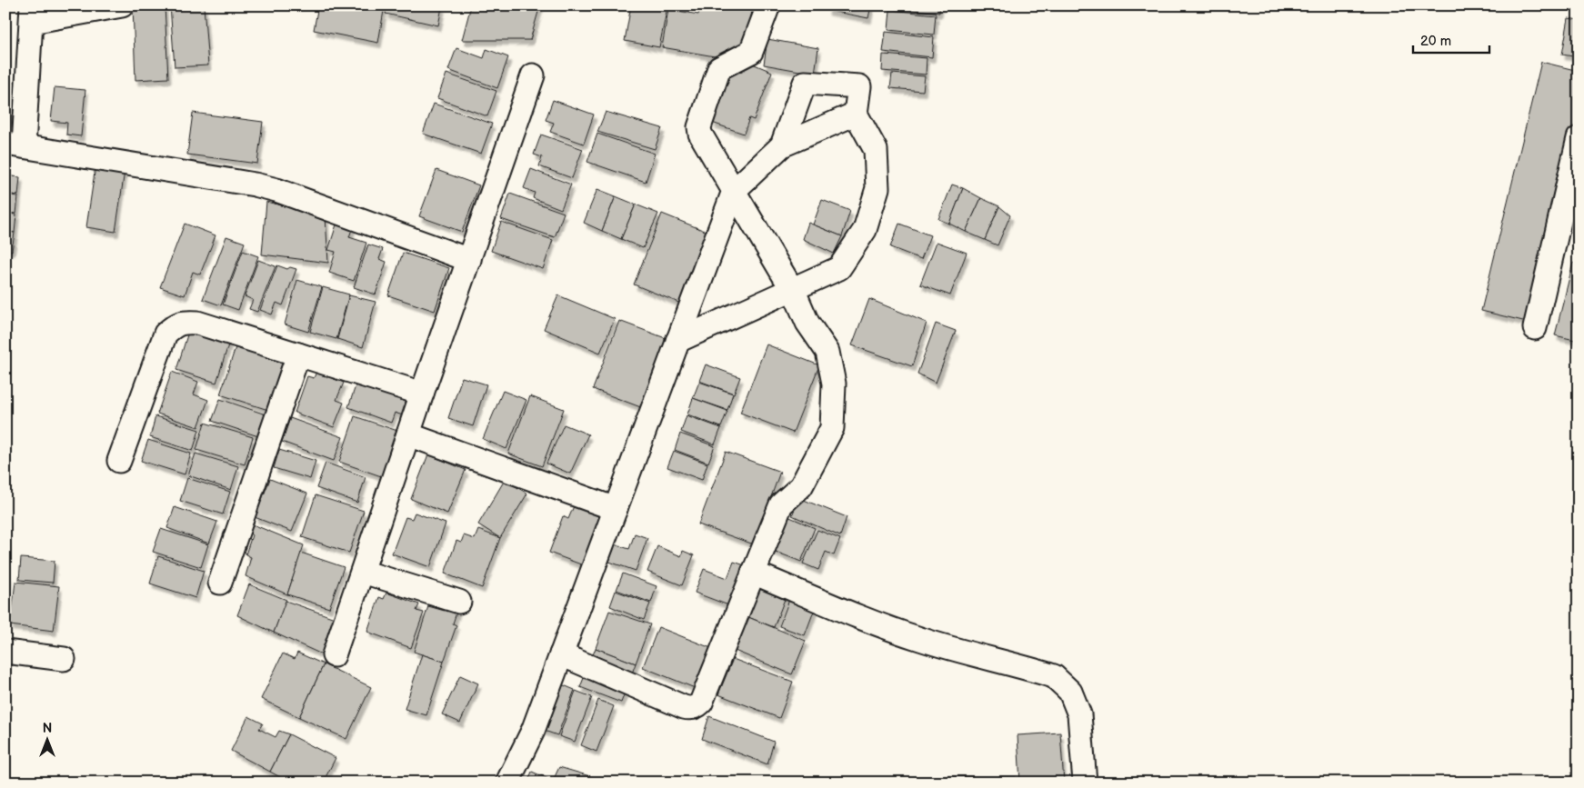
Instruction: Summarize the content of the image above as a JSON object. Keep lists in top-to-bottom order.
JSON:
{
  "scale_bar": "20 m",
  "north": "top"
}
